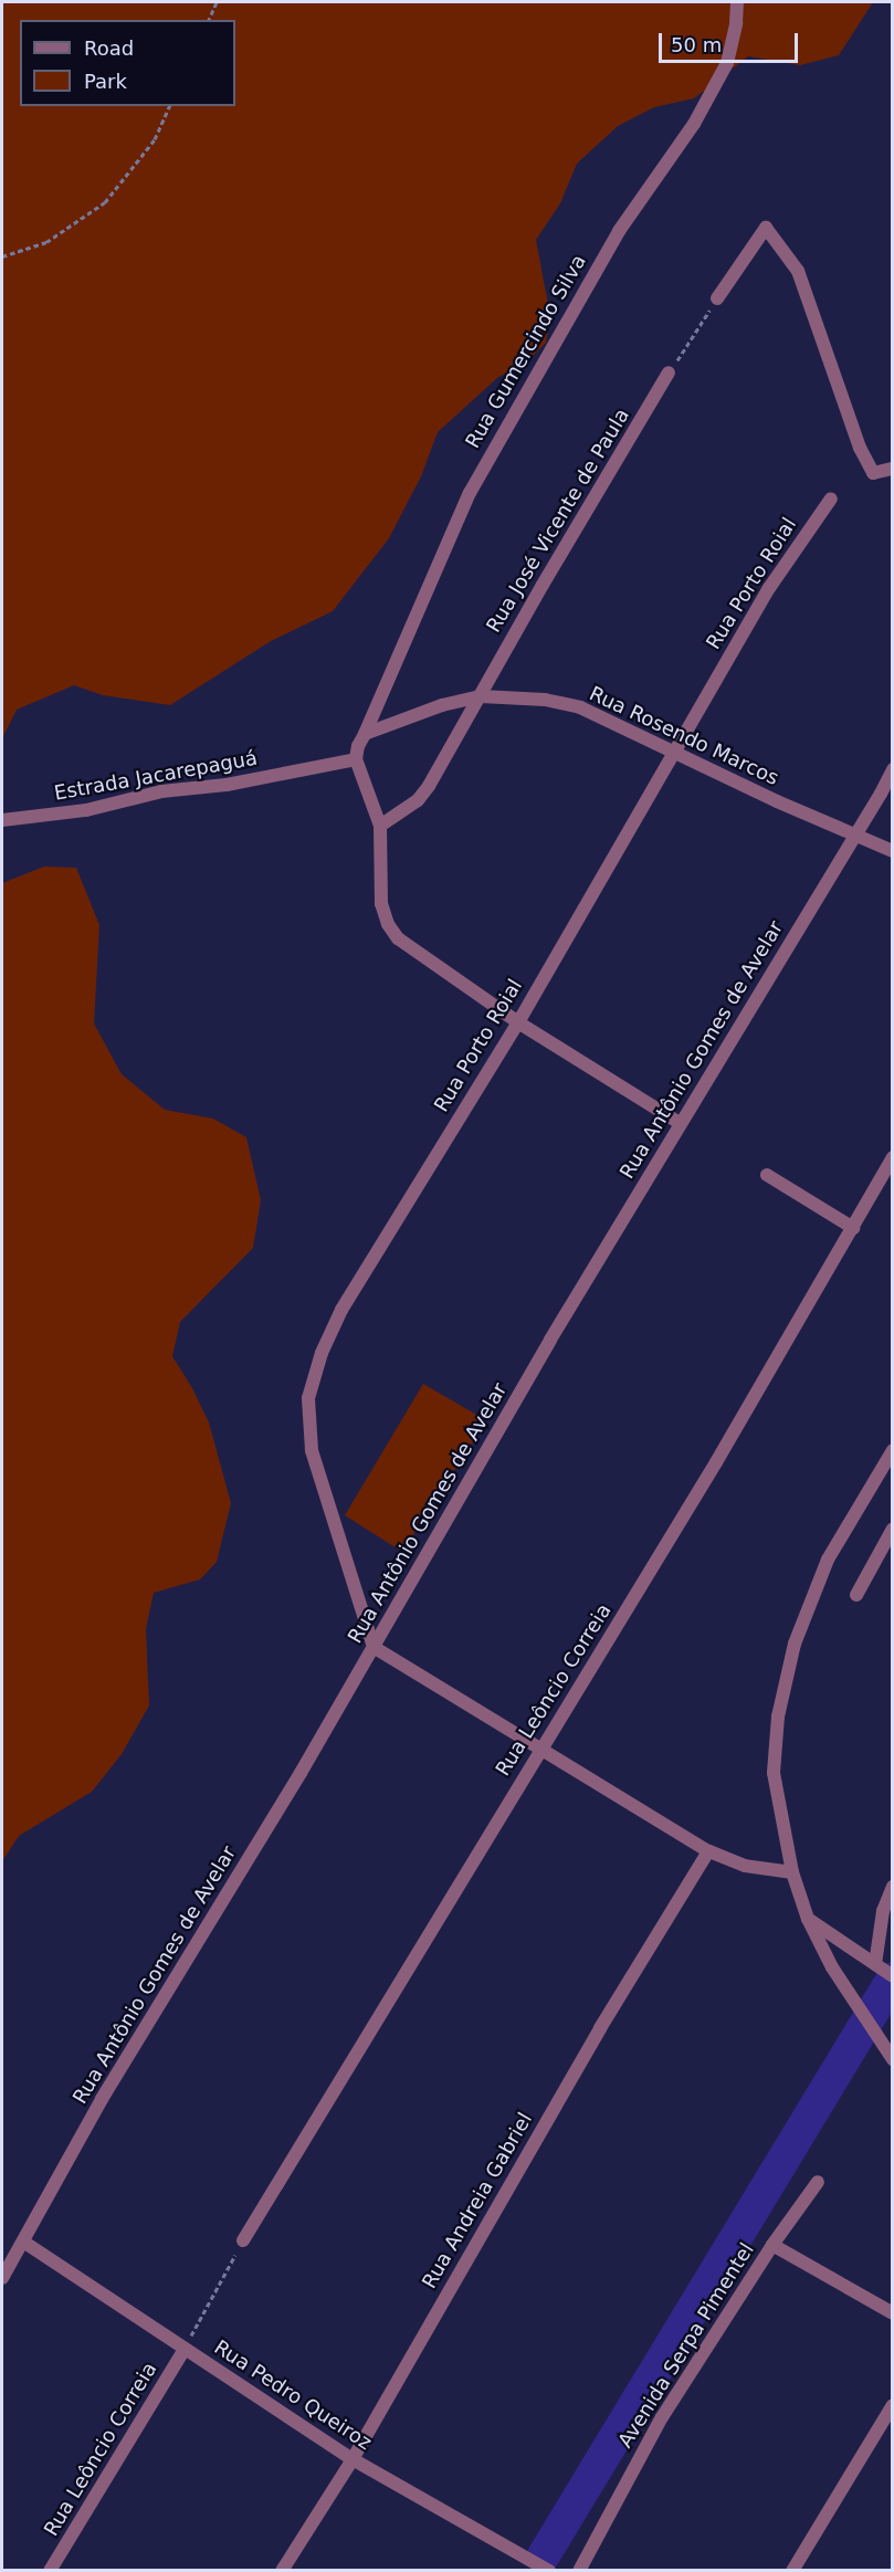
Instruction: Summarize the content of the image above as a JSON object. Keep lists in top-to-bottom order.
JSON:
{
  "streets": {
    "street": [
      "Rua Gumercindo Silva",
      "Rua José Vicente de Paula",
      "Rua Porto Roial",
      "Rua Rosendo Marcos",
      "Estrada Jacarepaguá",
      "Rua Antônio Gomes de Avelar",
      "Rua Leôncio Correia",
      "Rua Andreia Gabriel",
      "Avenida Serpa Pimentel",
      "Rua Pedro Queiroz"
    ]
  },
  "crossings": [
    ["Rua Gumercindo Silva", "Rua Rosendo Marcos"],
    ["Rua José Vicente de Paula", "Rua Rosendo Marcos"],
    ["Rua Porto Roial", "Rua Rosendo Marcos"],
    ["Rua Porto Roial", "Rua Antônio Gomes de Avelar"],
    ["Rua Rosendo Marcos", "Rua Antônio Gomes de Avelar"],
    ["Rua Antônio Gomes de Avelar", "Rua Pedro Queiroz"],
    ["Rua Leôncio Correia", "Rua Pedro Queiroz"],
    ["Rua Andreia Gabriel", "Rua Pedro Queiroz"]
  ],
  "legend": ["Road", "Park"],
  "scale_bar": "50 m"
}
